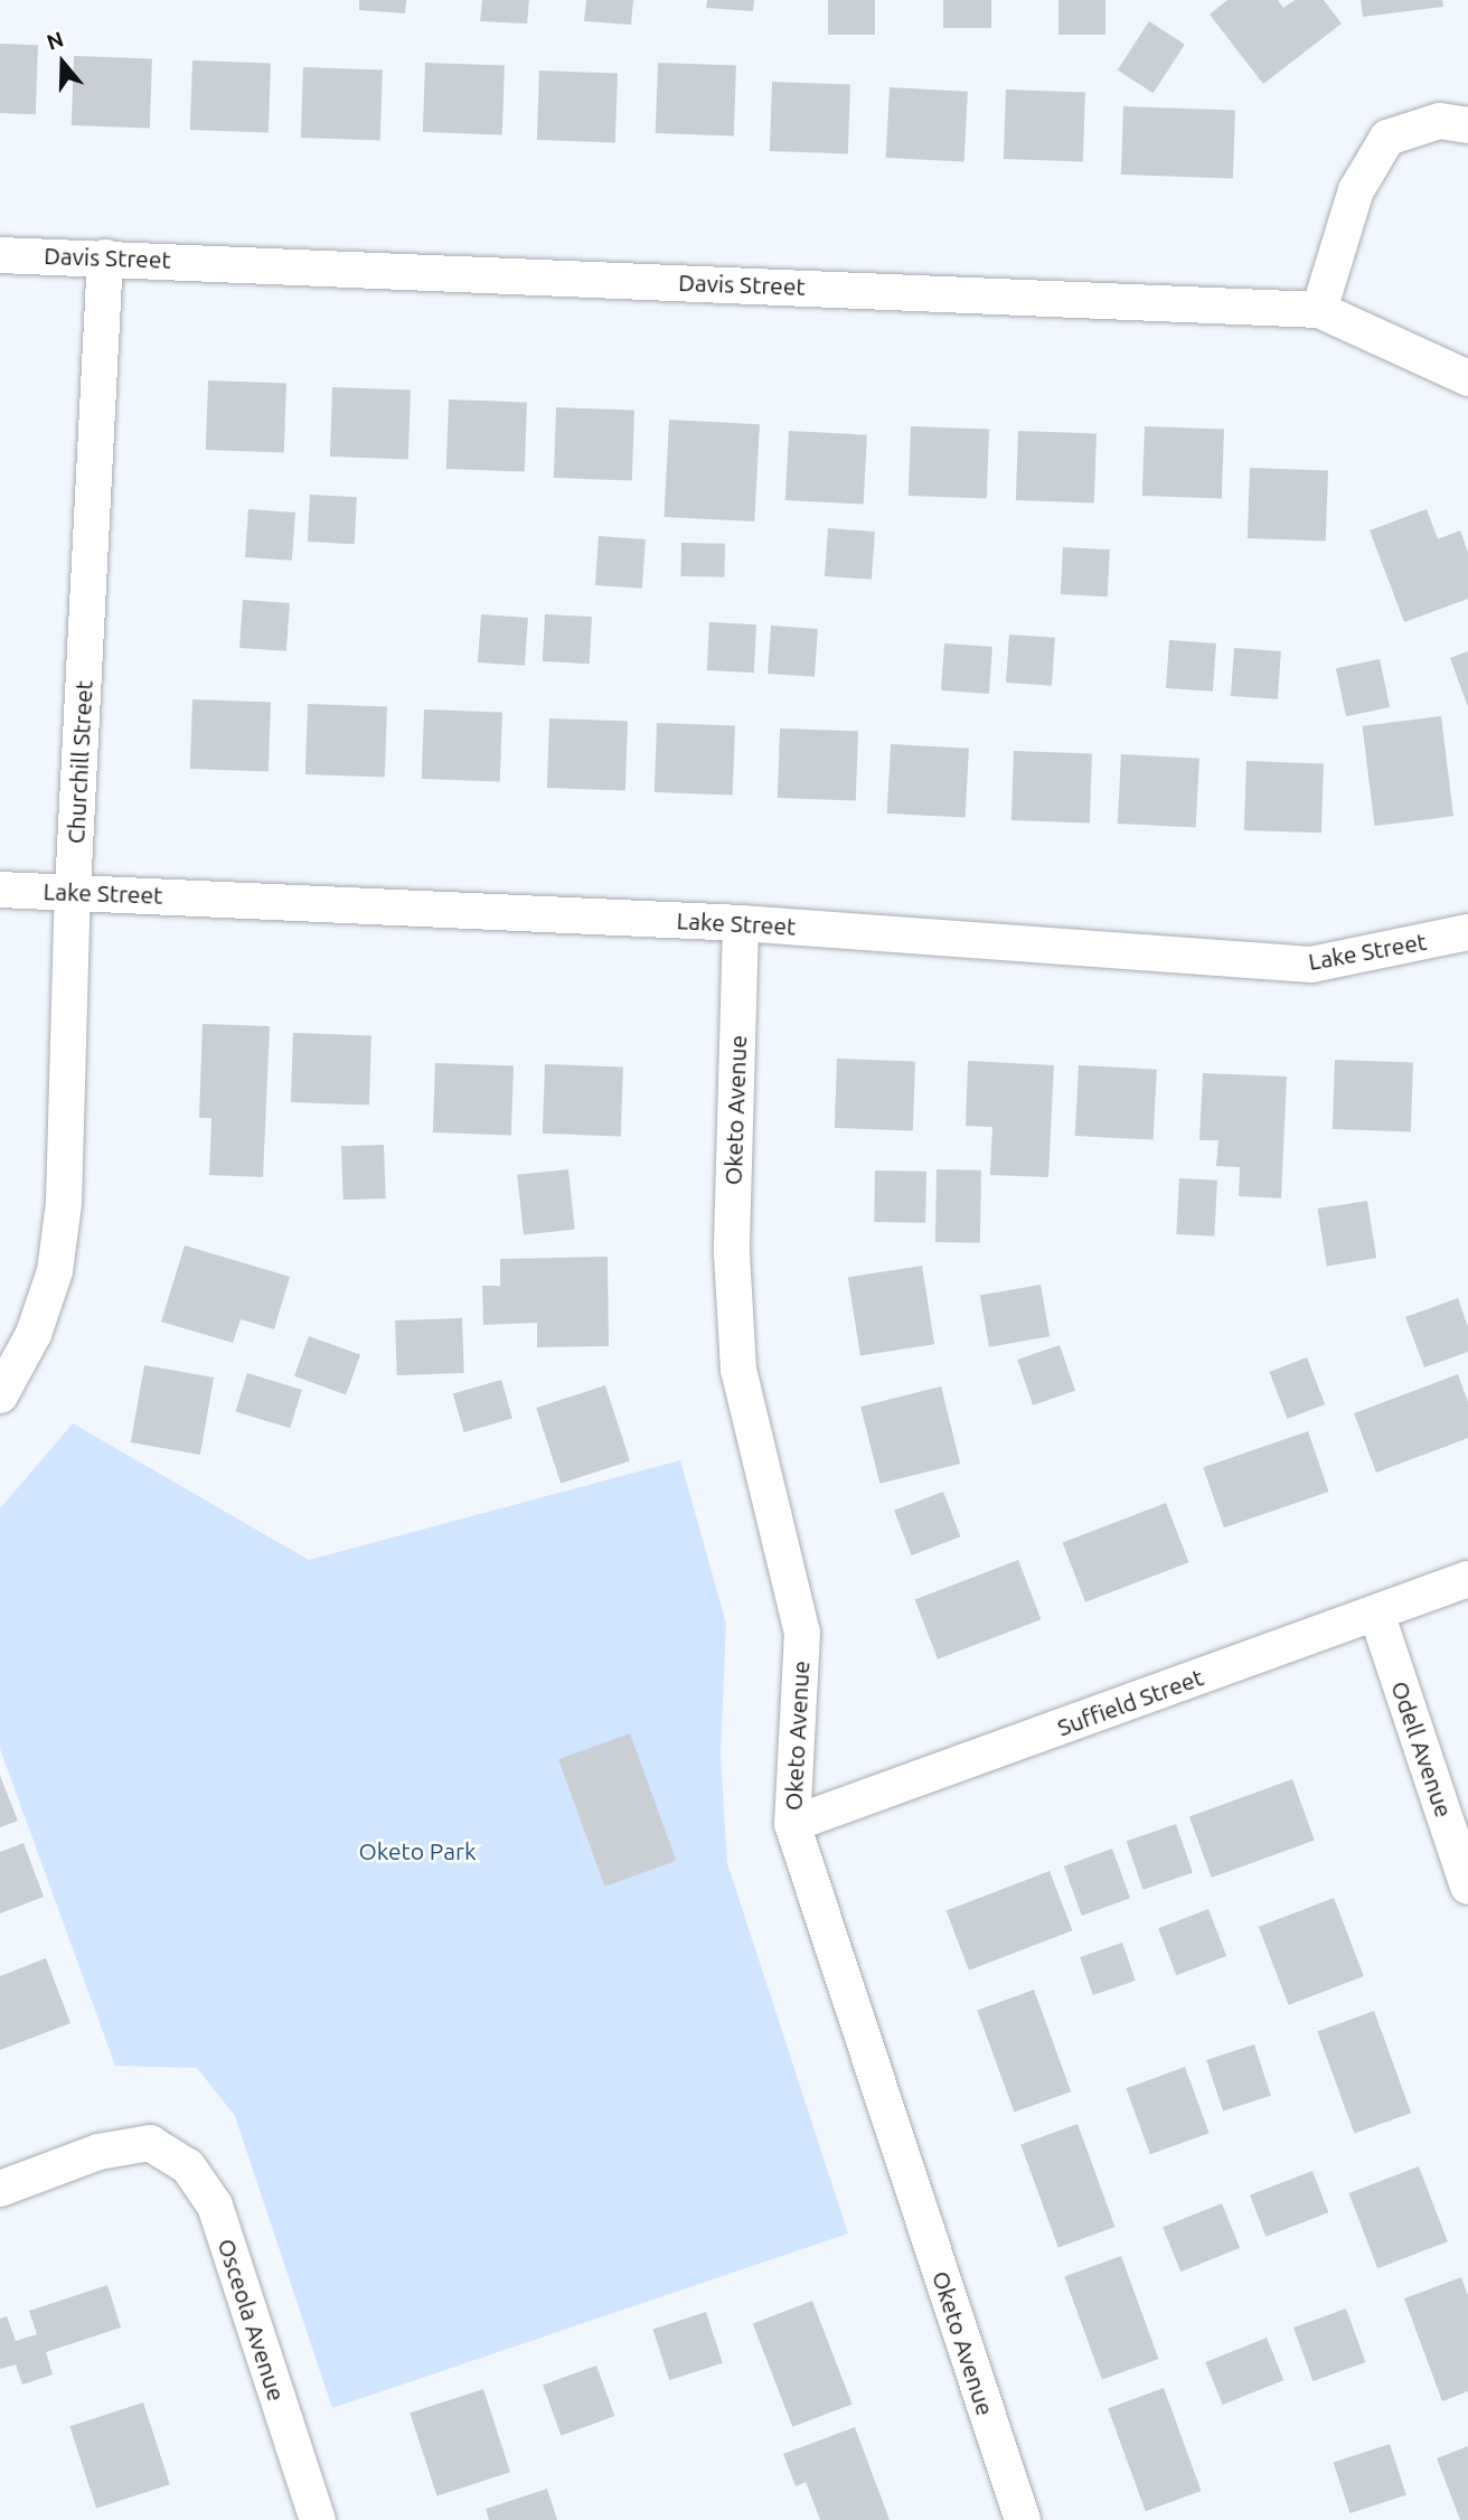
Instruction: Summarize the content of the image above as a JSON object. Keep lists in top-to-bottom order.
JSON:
{
  "streets": {
    "street": [
      "Davis Street",
      "Churchill Street",
      "Lake Street",
      "Oketo Avenue",
      "Suffield Street",
      "Odell Avenue",
      "Osceola Avenue"
    ]
  },
  "crossings": [
    ["Davis Street", "Churchill Street"],
    ["Churchill Street", "Lake Street"],
    ["Lake Street", "Oketo Avenue"],
    ["Oketo Avenue", "Suffield Street"],
    ["Suffield Street", "Odell Avenue"]
  ],
  "parks": ["Oketo Park"],
  "north": "top"
}
